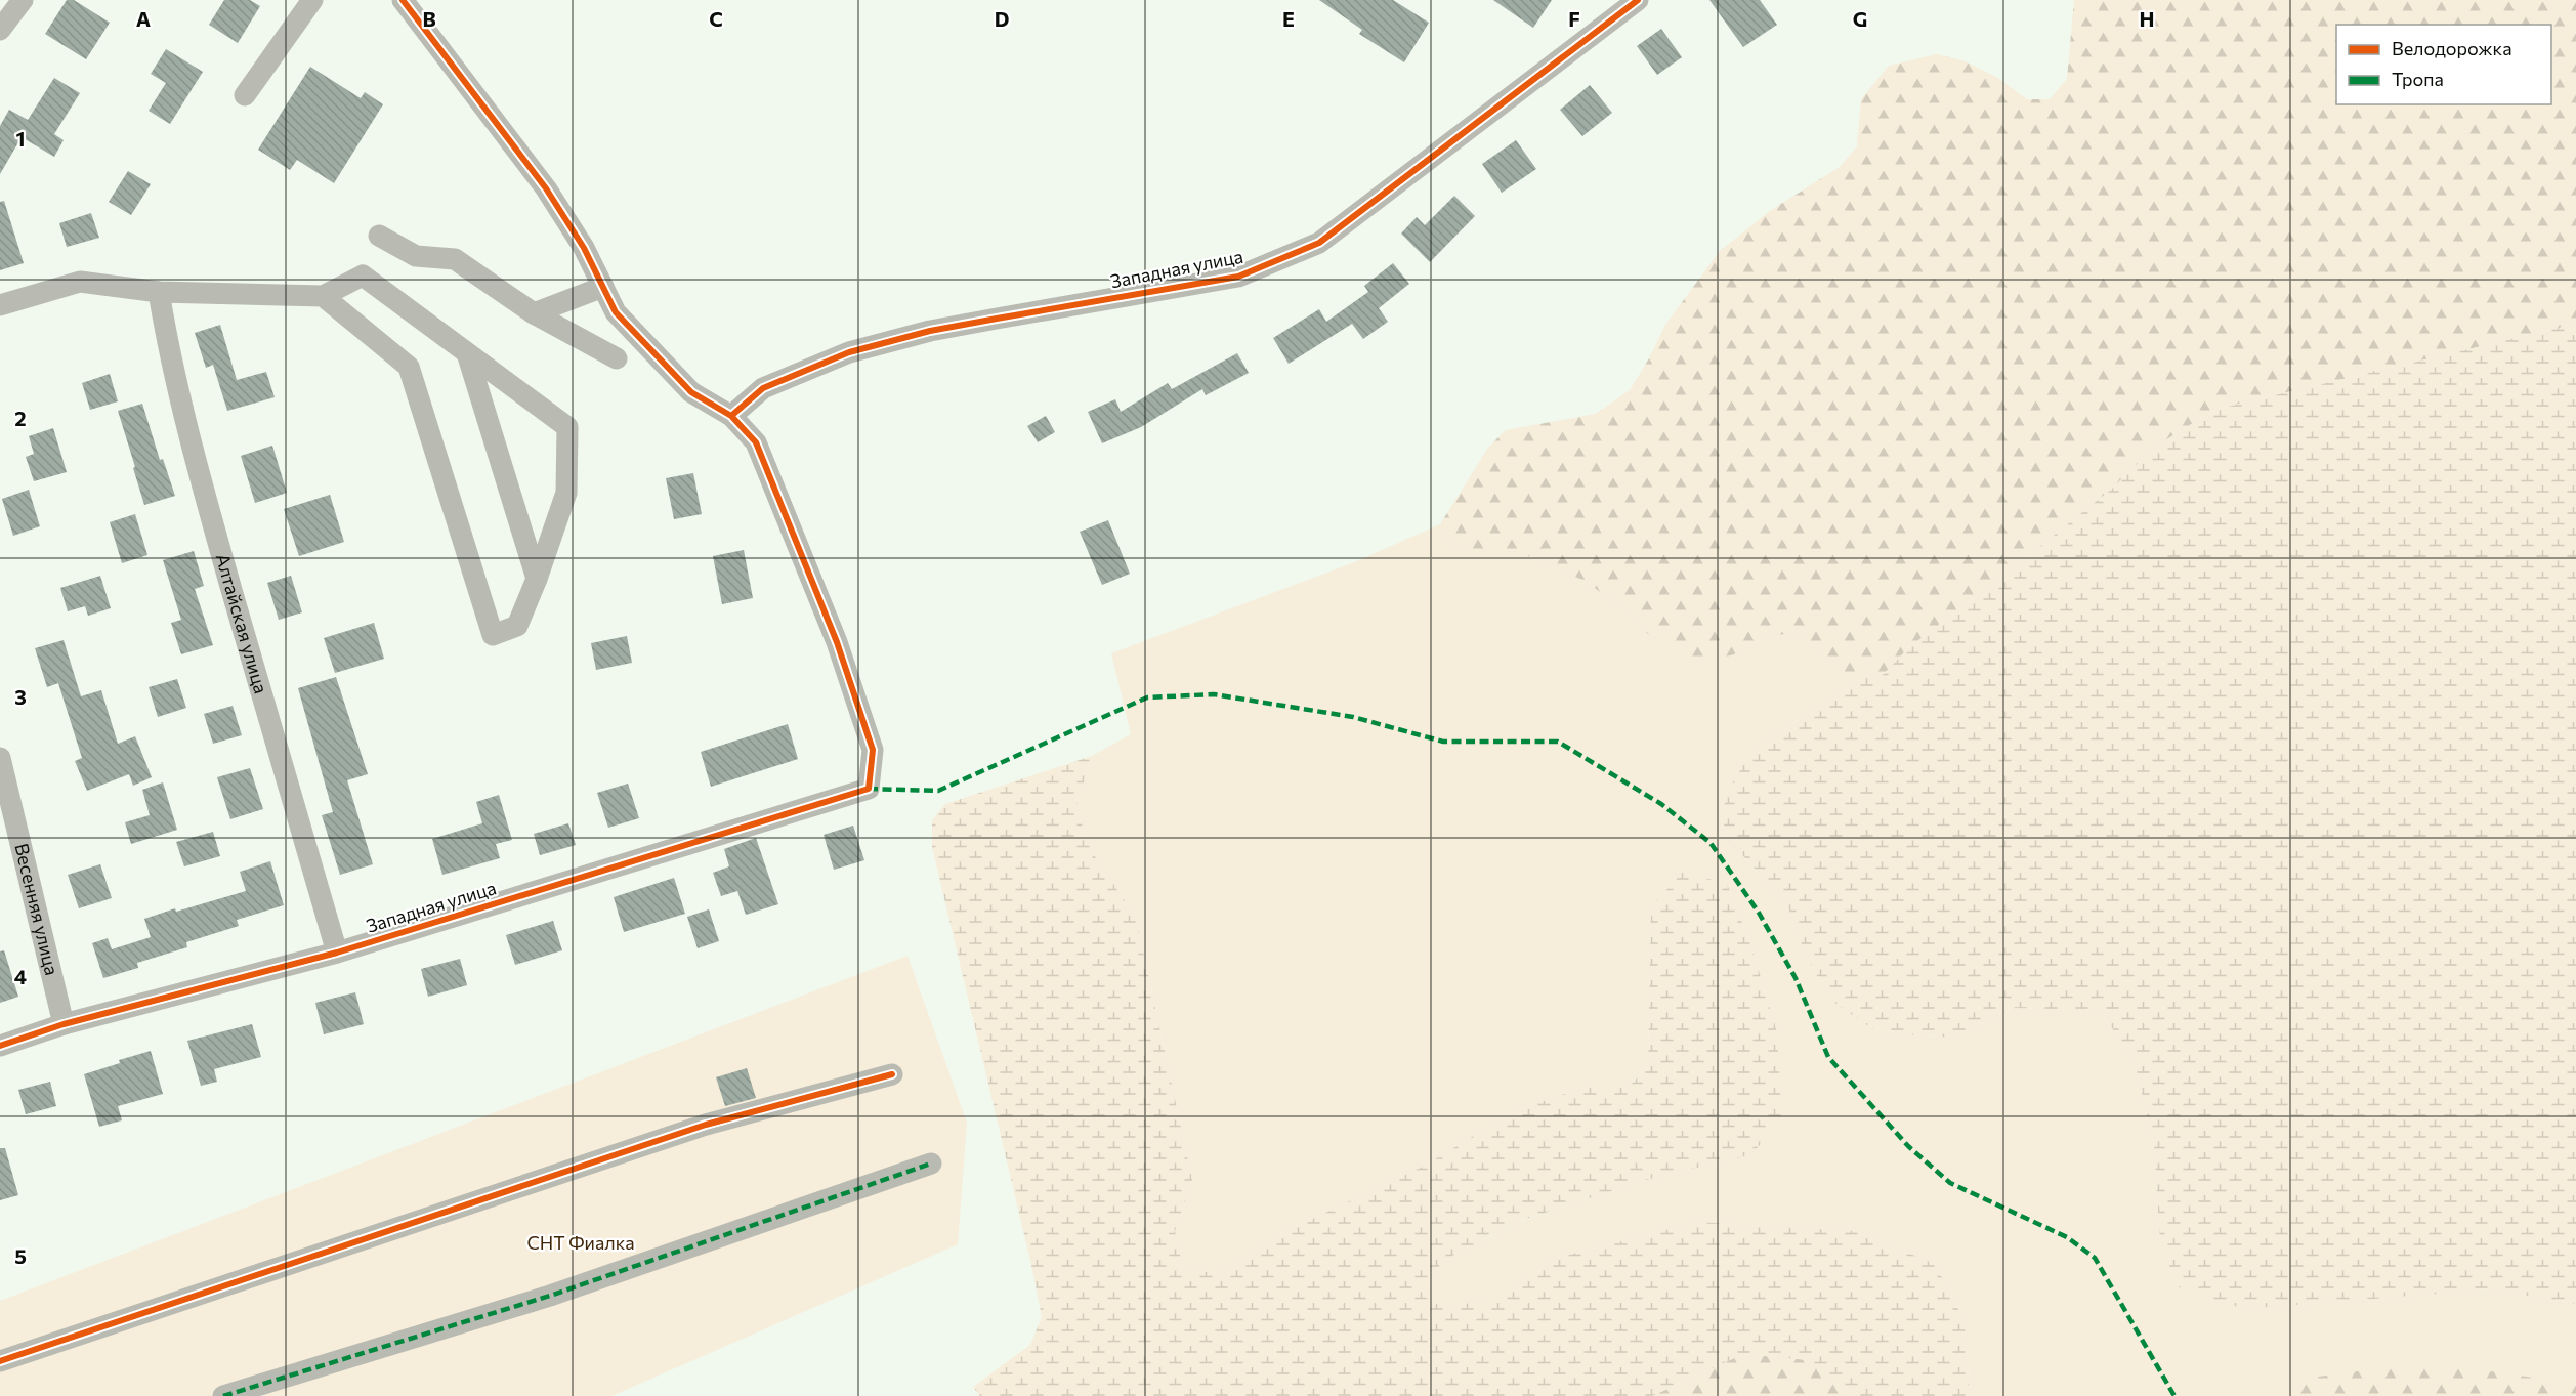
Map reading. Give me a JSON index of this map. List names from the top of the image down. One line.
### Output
{"streets":{"street":["Западная улица","Алтайская улица","Весенняя улица"]},"crossings":[["Западная улица","Алтайская улица"],["Западная улица","Весенняя улица"]],"parks":["СНТ Фиалка"],"legend":["Велодорожка","Тропа"],"grid":{"columns":["A","B","C","D","E","F","G","H"],"rows":["1","2","3","4","5"]}}
